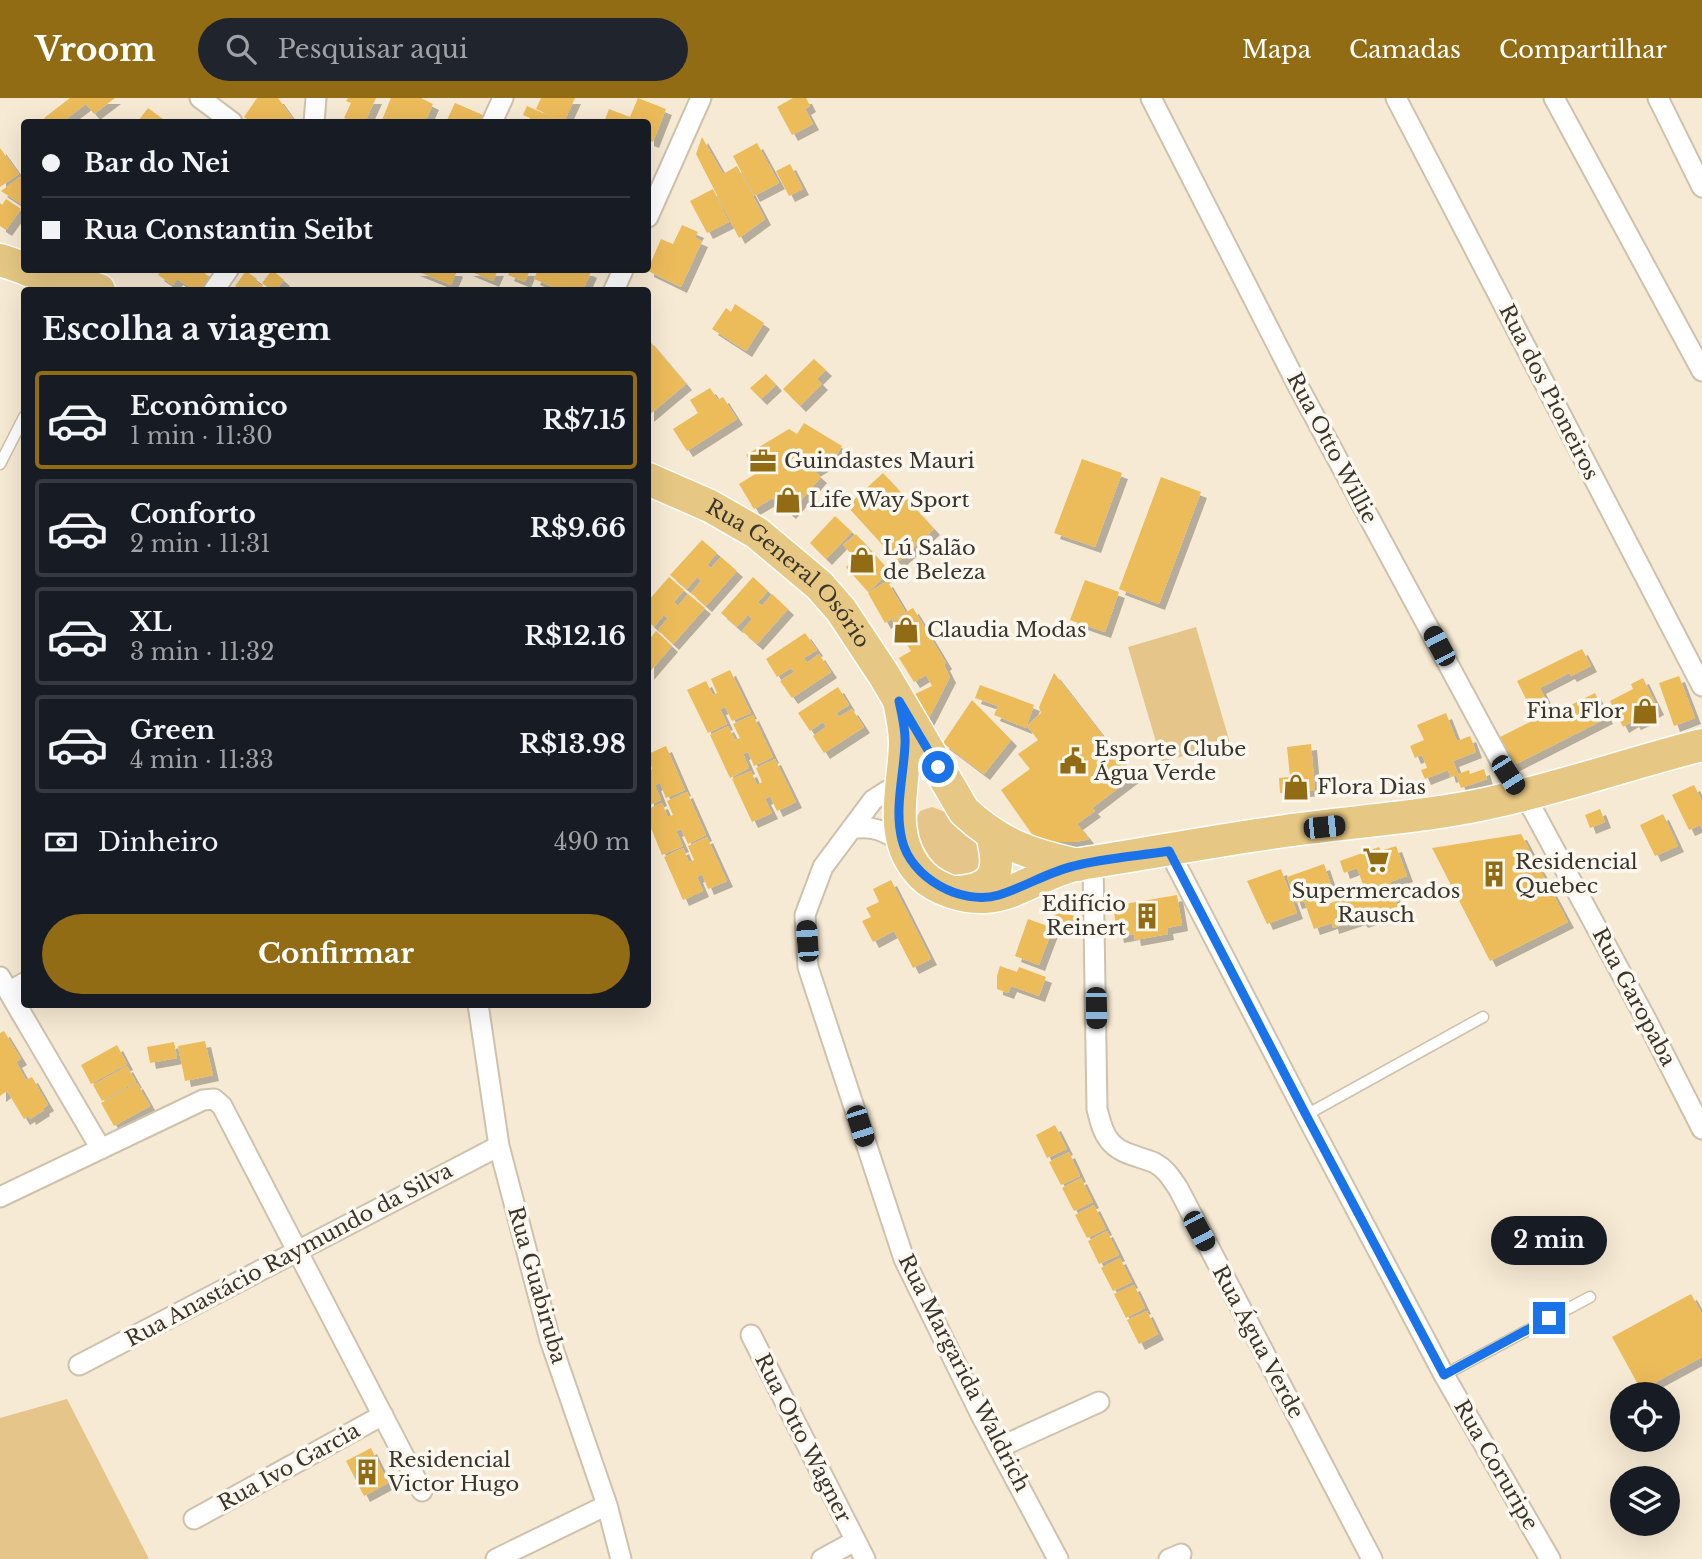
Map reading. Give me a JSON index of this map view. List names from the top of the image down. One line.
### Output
{"streets":{"main road":["Rua General Osório"],"street":["Rua dos Pioneiros","Rua Otto Willie","Rua Garopaba","Rua Anastácio Raymundo da Silva","Rua Guabiruba","Rua Água Verde","Rua Margarida Waldrich","Rua Otto Wagner","Rua Coruripe","Rua Ivo Garcia"]},"crossings":[["Rua Otto Willie","Rua General Osório"],["Rua Otto Willie","Rua Garopaba"],["Rua General Osório","Rua Garopaba"],["Rua General Osório","Rua Água Verde"],["Rua General Osório","Rua Margarida Waldrich"],["Rua General Osório","Rua Coruripe"],["Rua Anastácio Raymundo da Silva","Rua Guabiruba"]],"places":{"office":["Guindastes Mauri"],"shop":["Life Way Sport","Lú Salão de Beleza","Claudia Modas","Fina Flor","Flora Dias"],"public building":["Esporte Clube Água Verde"],"supermarket":["Supermercados Rausch"],"building":["Residencial Quebec","Edifício Reinert","Residencial Victor Hugo"]},"page":{"header":"Vroom","search":"Pesquisar aqui","nav":["Mapa","Camadas","Compartilhar"],"banner":["Bar do Nei","Rua Constantin Seibt"],"heading":"Escolha a viagem","list":[{"name":"Econômico","note":"1 min · 11:30","value":"R$7.15"},{"name":"Conforto","note":"2 min · 11:31","value":"R$9.66"},{"name":"XL","note":"3 min · 11:32","value":"R$12.16"},{"name":"Green","note":"4 min · 11:33","value":"R$13.98"}],"pay":["Dinheiro","490 m"],"buttons":"Confirmar","bubble":"2 min"}}
